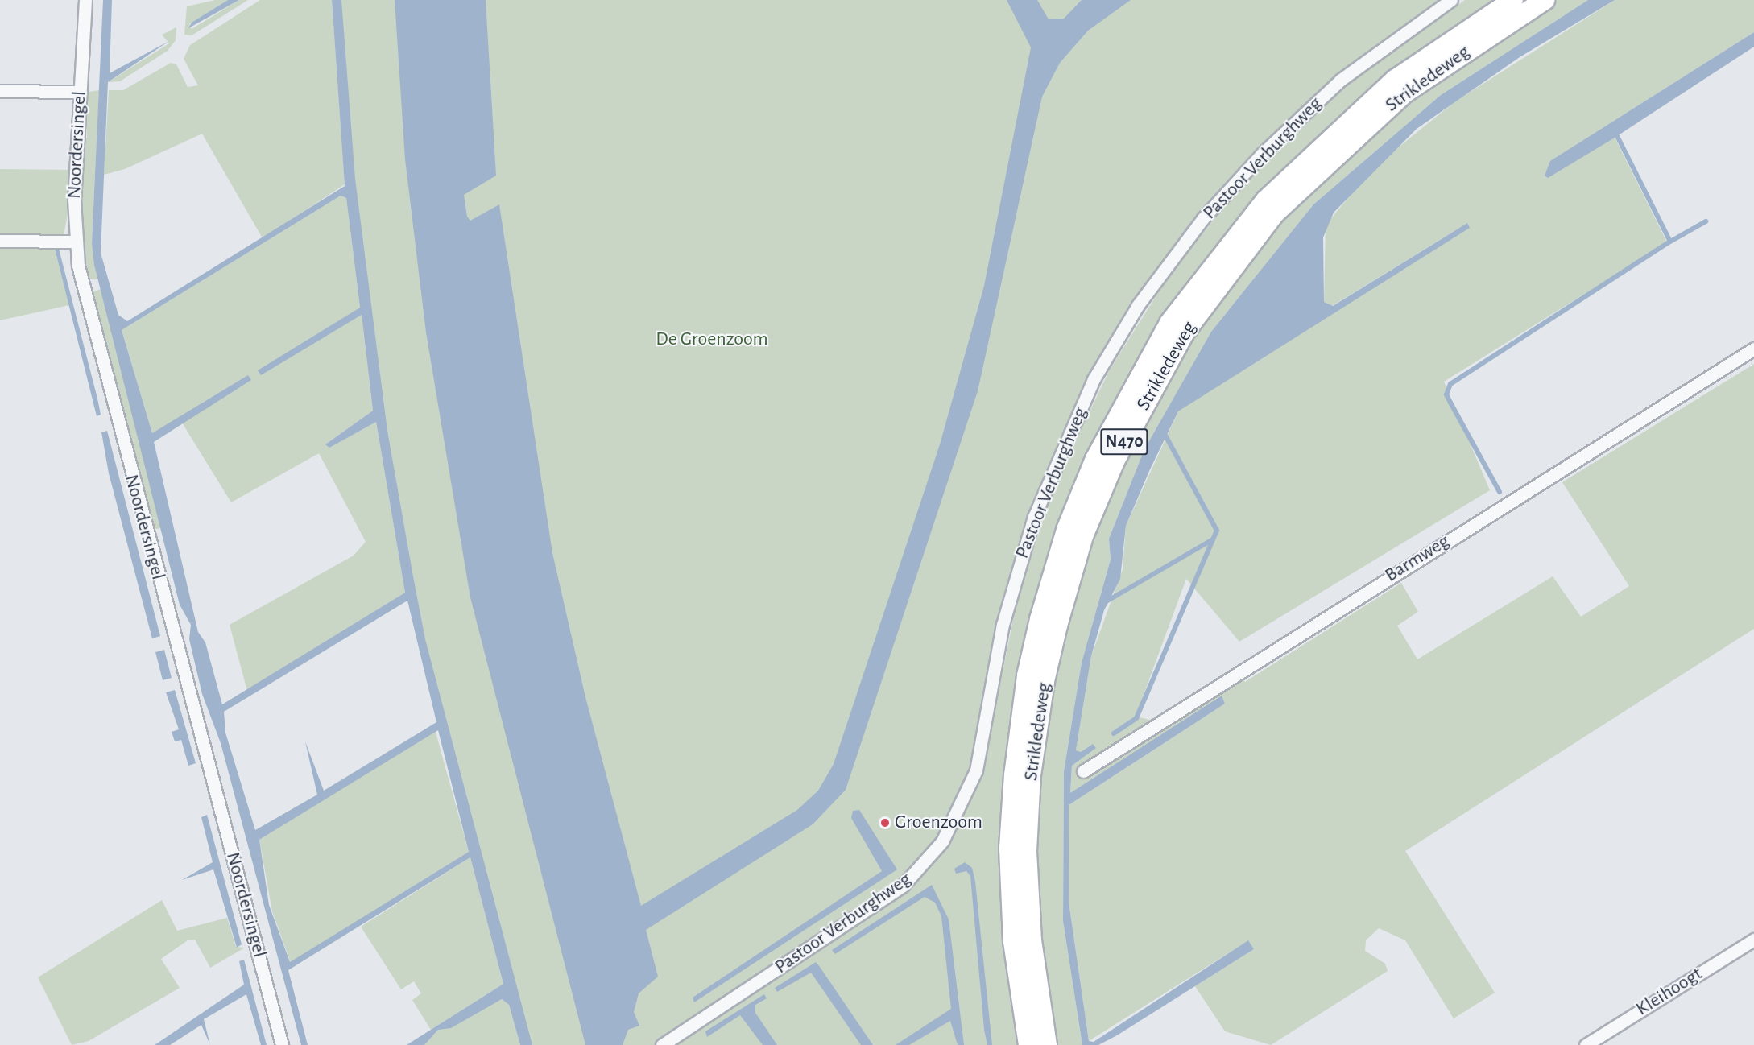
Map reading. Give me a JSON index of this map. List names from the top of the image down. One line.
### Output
{"streets":{"main road":["Strikledeweg","N470"],"street":["Noordersingel","Pastoor Verburghweg","Barmweg","Kleihoogt"]},"parks":["De Groenzoom"],"places":["Groenzoom"]}
